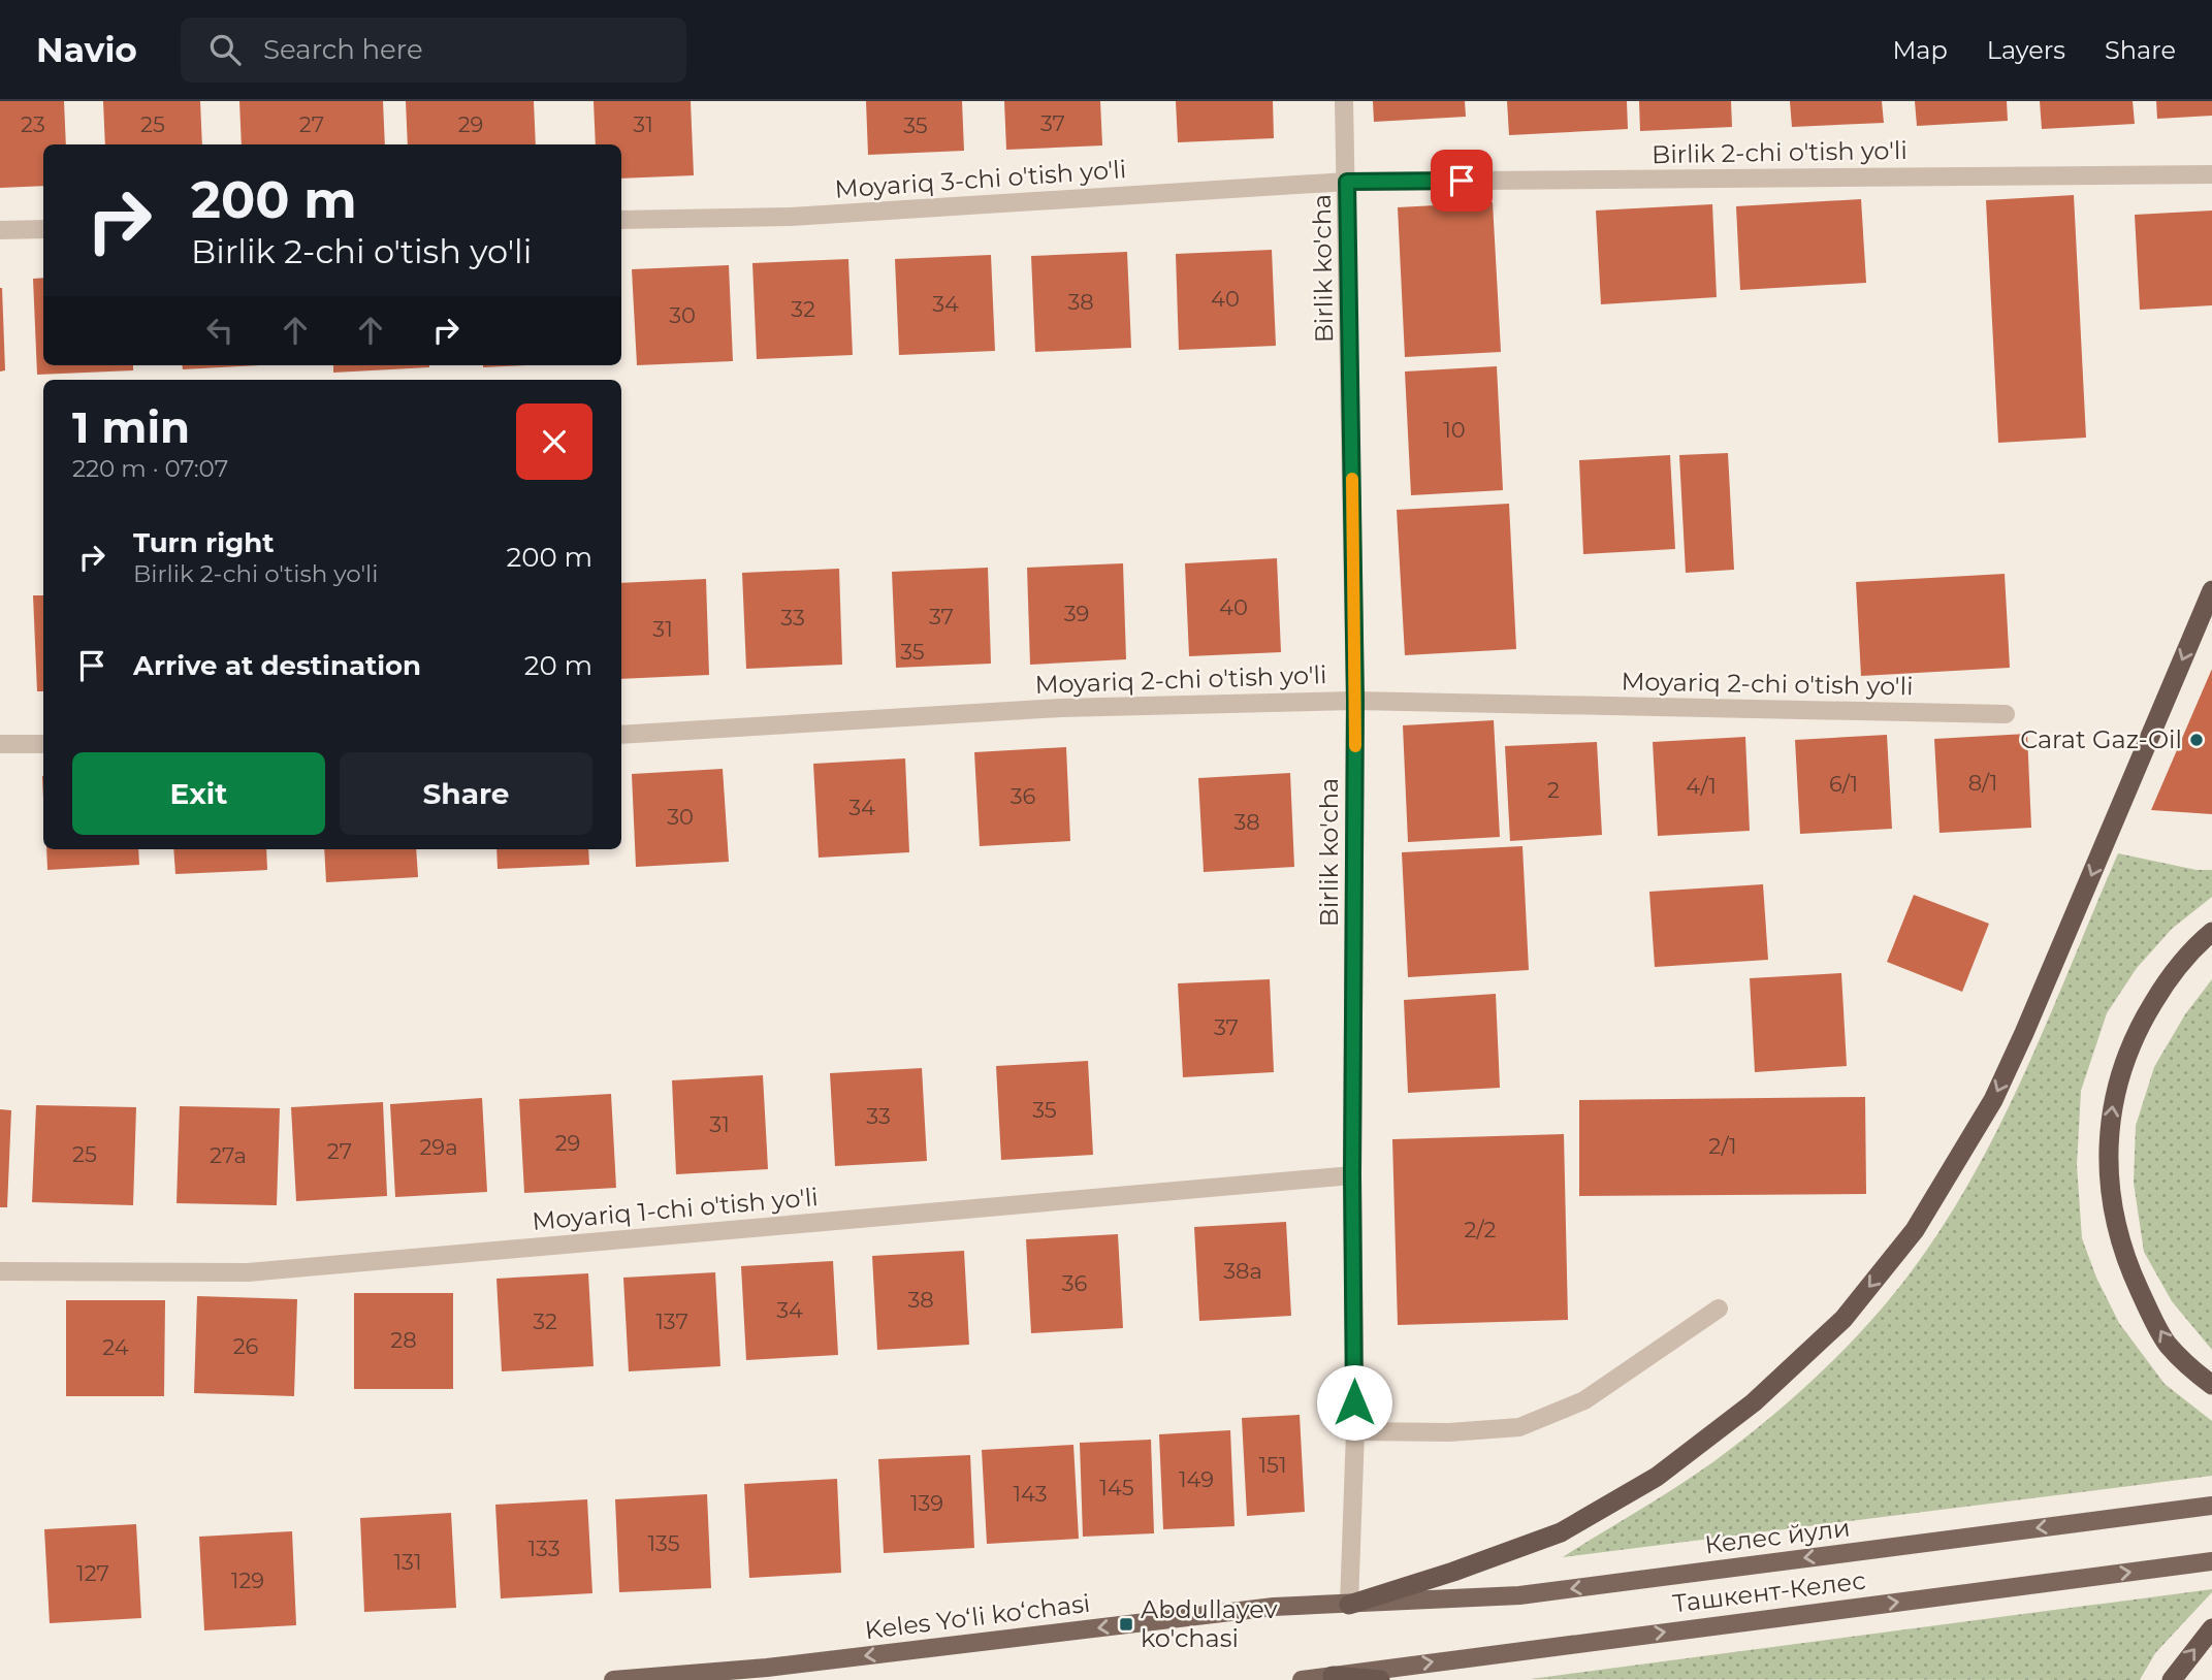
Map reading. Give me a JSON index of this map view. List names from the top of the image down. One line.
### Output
{"streets":{"main road":["Келес йули","Ташкент-Келес","Keles Yoʻli koʻchasi"],"street":["Birlik 2-chi o'tish yo'li","Moyariq 3-chi o'tish yo'li","Birlik ko'cha","Moyariq 2-chi o'tish yo'li","Moyariq 1-chi o'tish yo'li"]},"crossings":[["Birlik 2-chi o'tish yo'li","Moyariq 3-chi o'tish yo'li"],["Birlik 2-chi o'tish yo'li","Birlik ko'cha"],["Moyariq 3-chi o'tish yo'li","Birlik ko'cha"],["Birlik ko'cha","Moyariq 2-chi o'tish yo'li"],["Birlik ko'cha","Moyariq 1-chi o'tish yo'li"],["Birlik ko'cha","Келес йули"],["Birlik ko'cha","Keles Yoʻli koʻchasi"],["Келес йули","Keles Yoʻli koʻchasi"]],"one_way":["Келес йули","Ташкент-Келес","Keles Yoʻli koʻchasi"],"places":{"other":["Carat Gaz-Oil"],"transit":["Abdullayev ko'chasi"]},"house_numbers":["37","23","25","27","29","31","35","40","38","34","32","30","10","40","39","37","33","31","35","8/1","6/1","4/1","2","36","34","30","38","37","35","33","31","29","2/1","29a","27","25","27a","2/2","38a","36","38","34","32","137","28","26","24","151","149","145","143","139","135","133","131","127","129"],"page":{"header":"Navio","search":"Search here","nav":["Map","Layers","Share"],"turn":["200 m","Birlik 2-chi o'tish yo'li"],"heading":["1 min","220 m · 07:07"],"list":[{"name":"Turn right","note":"Birlik 2-chi o'tish yo'li","value":"200 m"},{"name":"Arrive at destination","value":"20 m"}],"buttons":["Exit","Share"]}}
